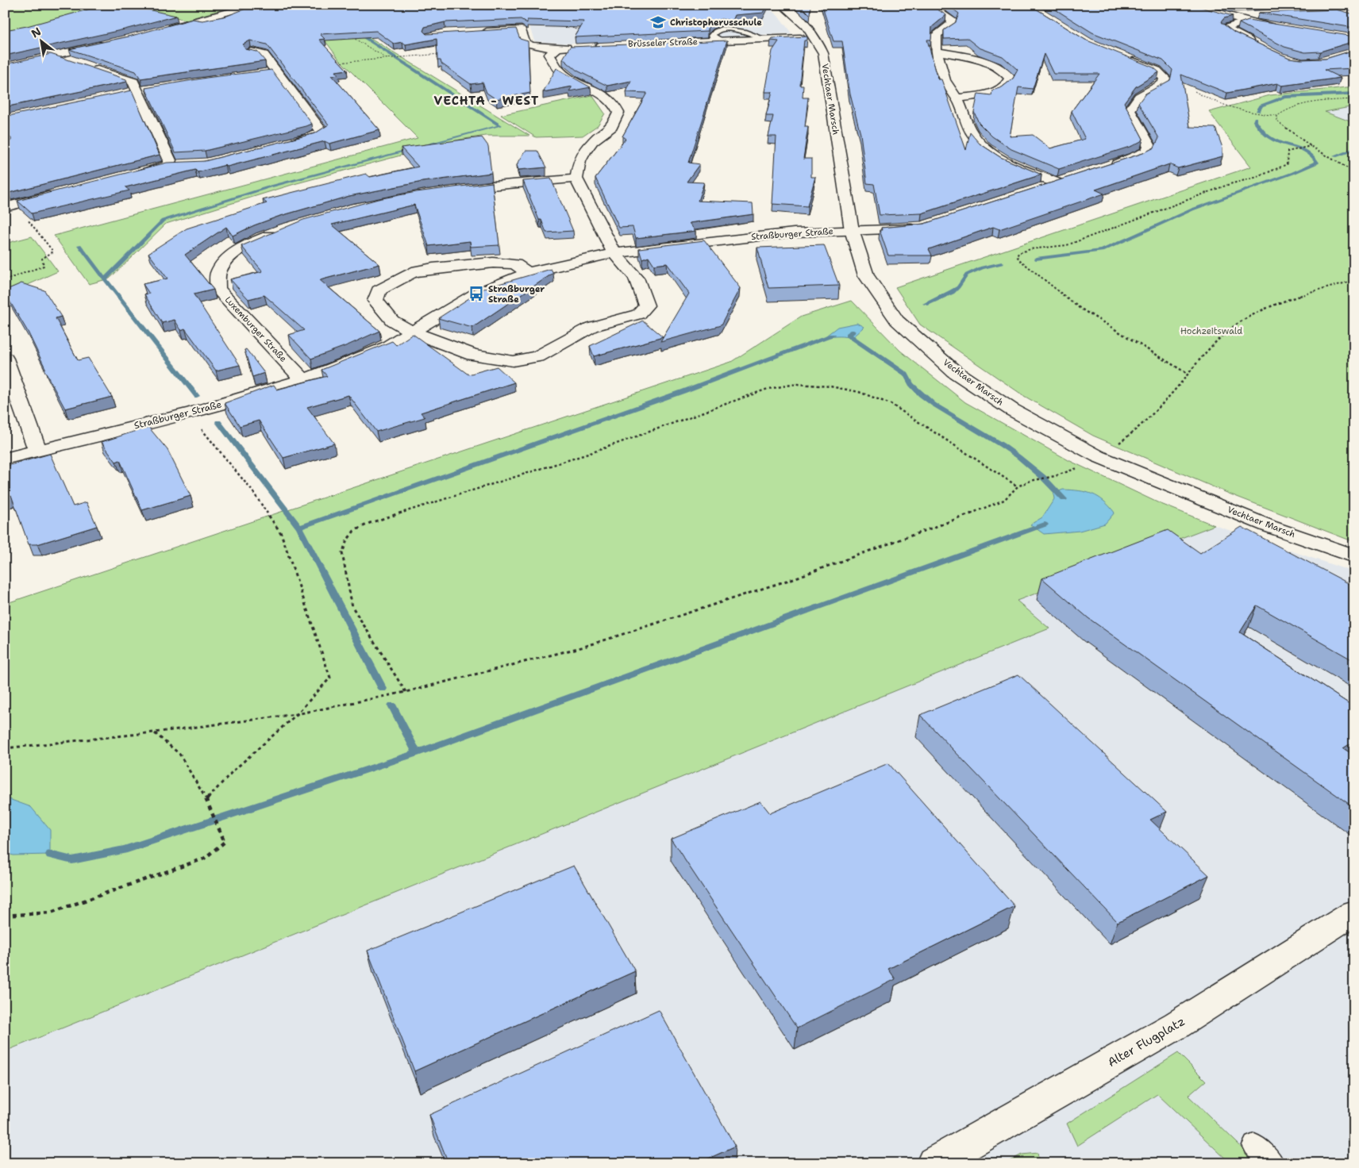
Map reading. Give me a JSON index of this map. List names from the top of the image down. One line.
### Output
{"streets":{"street":["Brüsseler Straße","Vechtaer Marsch","Straßburger Straße","Luxemburger Straße","Alter Flugplatz"]},"crossings":[["Brüsseler Straße","Vechtaer Marsch"],["Vechtaer Marsch","Straßburger Straße"],["Straßburger Straße","Luxemburger Straße"]],"districts":["VECHTA - WEST"],"parks":["Hochzeitswald"],"places":{"school or university":["Christopherusschule"],"bus stop":["Straßburger Straße"]},"north":"top left"}
